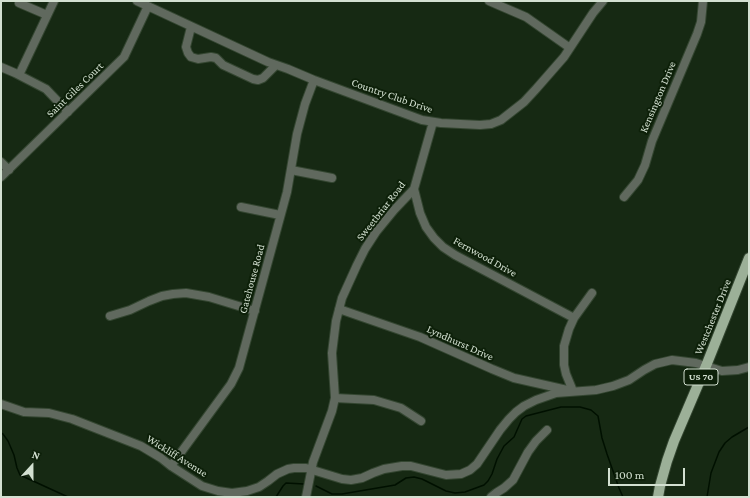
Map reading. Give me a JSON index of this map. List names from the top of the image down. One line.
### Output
{"streets":{"main road":["Westchester Drive","US 70"],"street":["Saint Giles Court","Country Club Drive","Kensington Drive","Sweetbriar Road","Fernwood Drive","Gatehouse Road","Lyndhurst Drive","Wickliff Avenue"]},"crossings":[["Saint Giles Court","Country Club Drive"],["Country Club Drive","Sweetbriar Road"],["Country Club Drive","Gatehouse Road"],["Sweetbriar Road","Fernwood Drive"],["Sweetbriar Road","Lyndhurst Drive"],["Sweetbriar Road","Wickliff Avenue"],["Gatehouse Road","Wickliff Avenue"],["Westchester Drive","Wickliff Avenue"],["Lyndhurst Drive","Wickliff Avenue"]],"scale_bar":"100 m","north":"top"}
